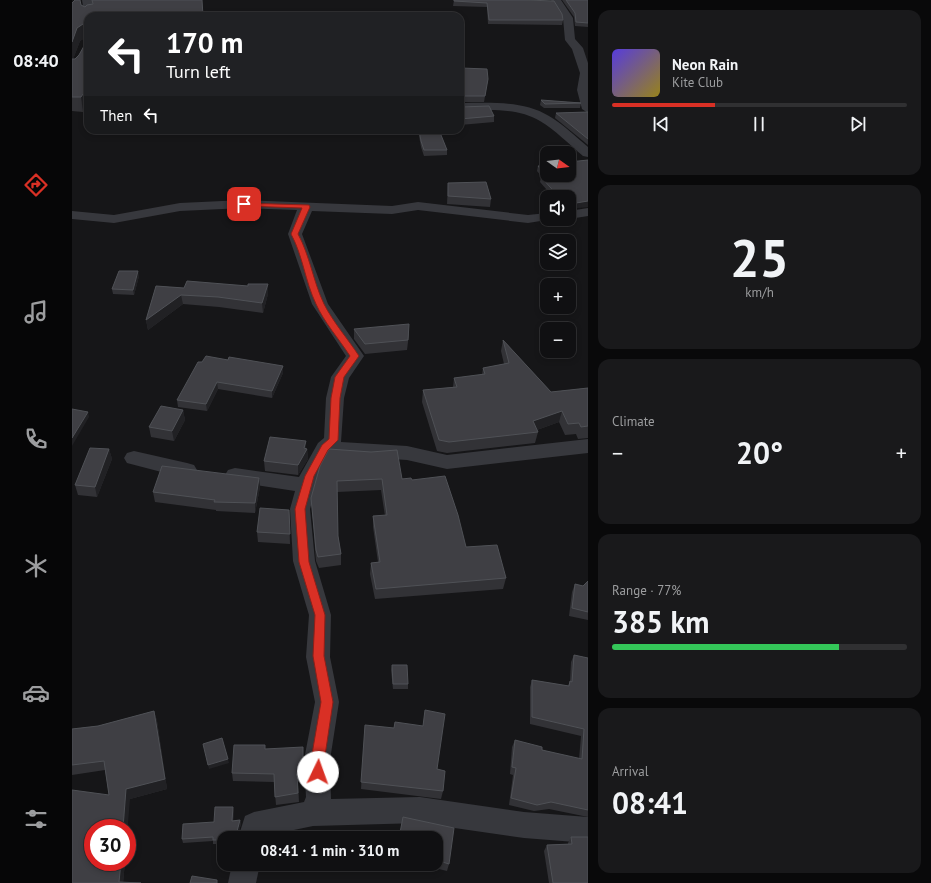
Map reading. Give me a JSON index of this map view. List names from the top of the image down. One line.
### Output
{"north":"right","page":{"tabs":"08:40","turn":["170 m","Turn left"],"song":["Neon Rain","Kite Club"],"then":"Then","map_buttons":["+","−"],"tile":[["25","km/h"],"Climate",["Range · 77%","385 km"],["Arrival","08:41"]],"heat":["−","20°","+"],"limit":"30","trip":"08:41 · 1 min · 310 m"}}
